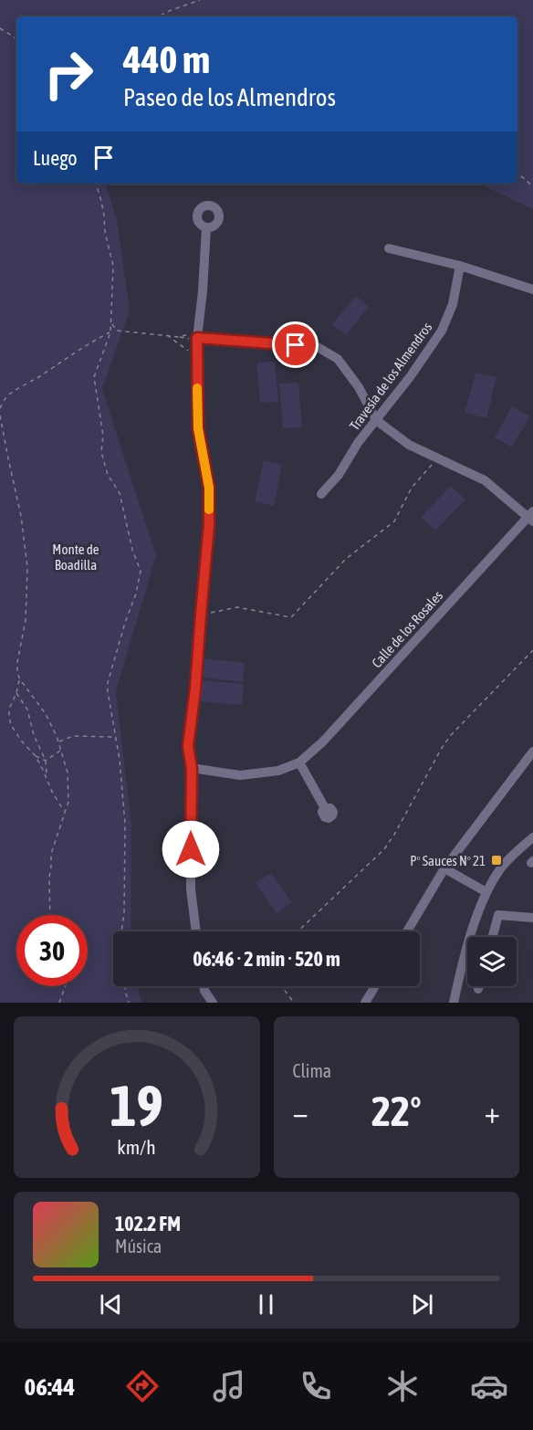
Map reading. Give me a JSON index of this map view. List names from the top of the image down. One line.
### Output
{"streets":{"street":["Travesía de los Almendros","Calle de los Rosales"]},"parks":["Monte de Boadilla"],"places":{"transit":["Pº Sauces Nº 21"]},"page":{"turn":["440 m","Paseo de los Almendros"],"then":"Luego","limit":"30","trip":"06:46 · 2 min · 520 m","tile":"Clima","heat":["−","22°","+"],"song":["102.2 FM","Música"],"tabs":"06:44","gauge":["19","km/h"]}}
